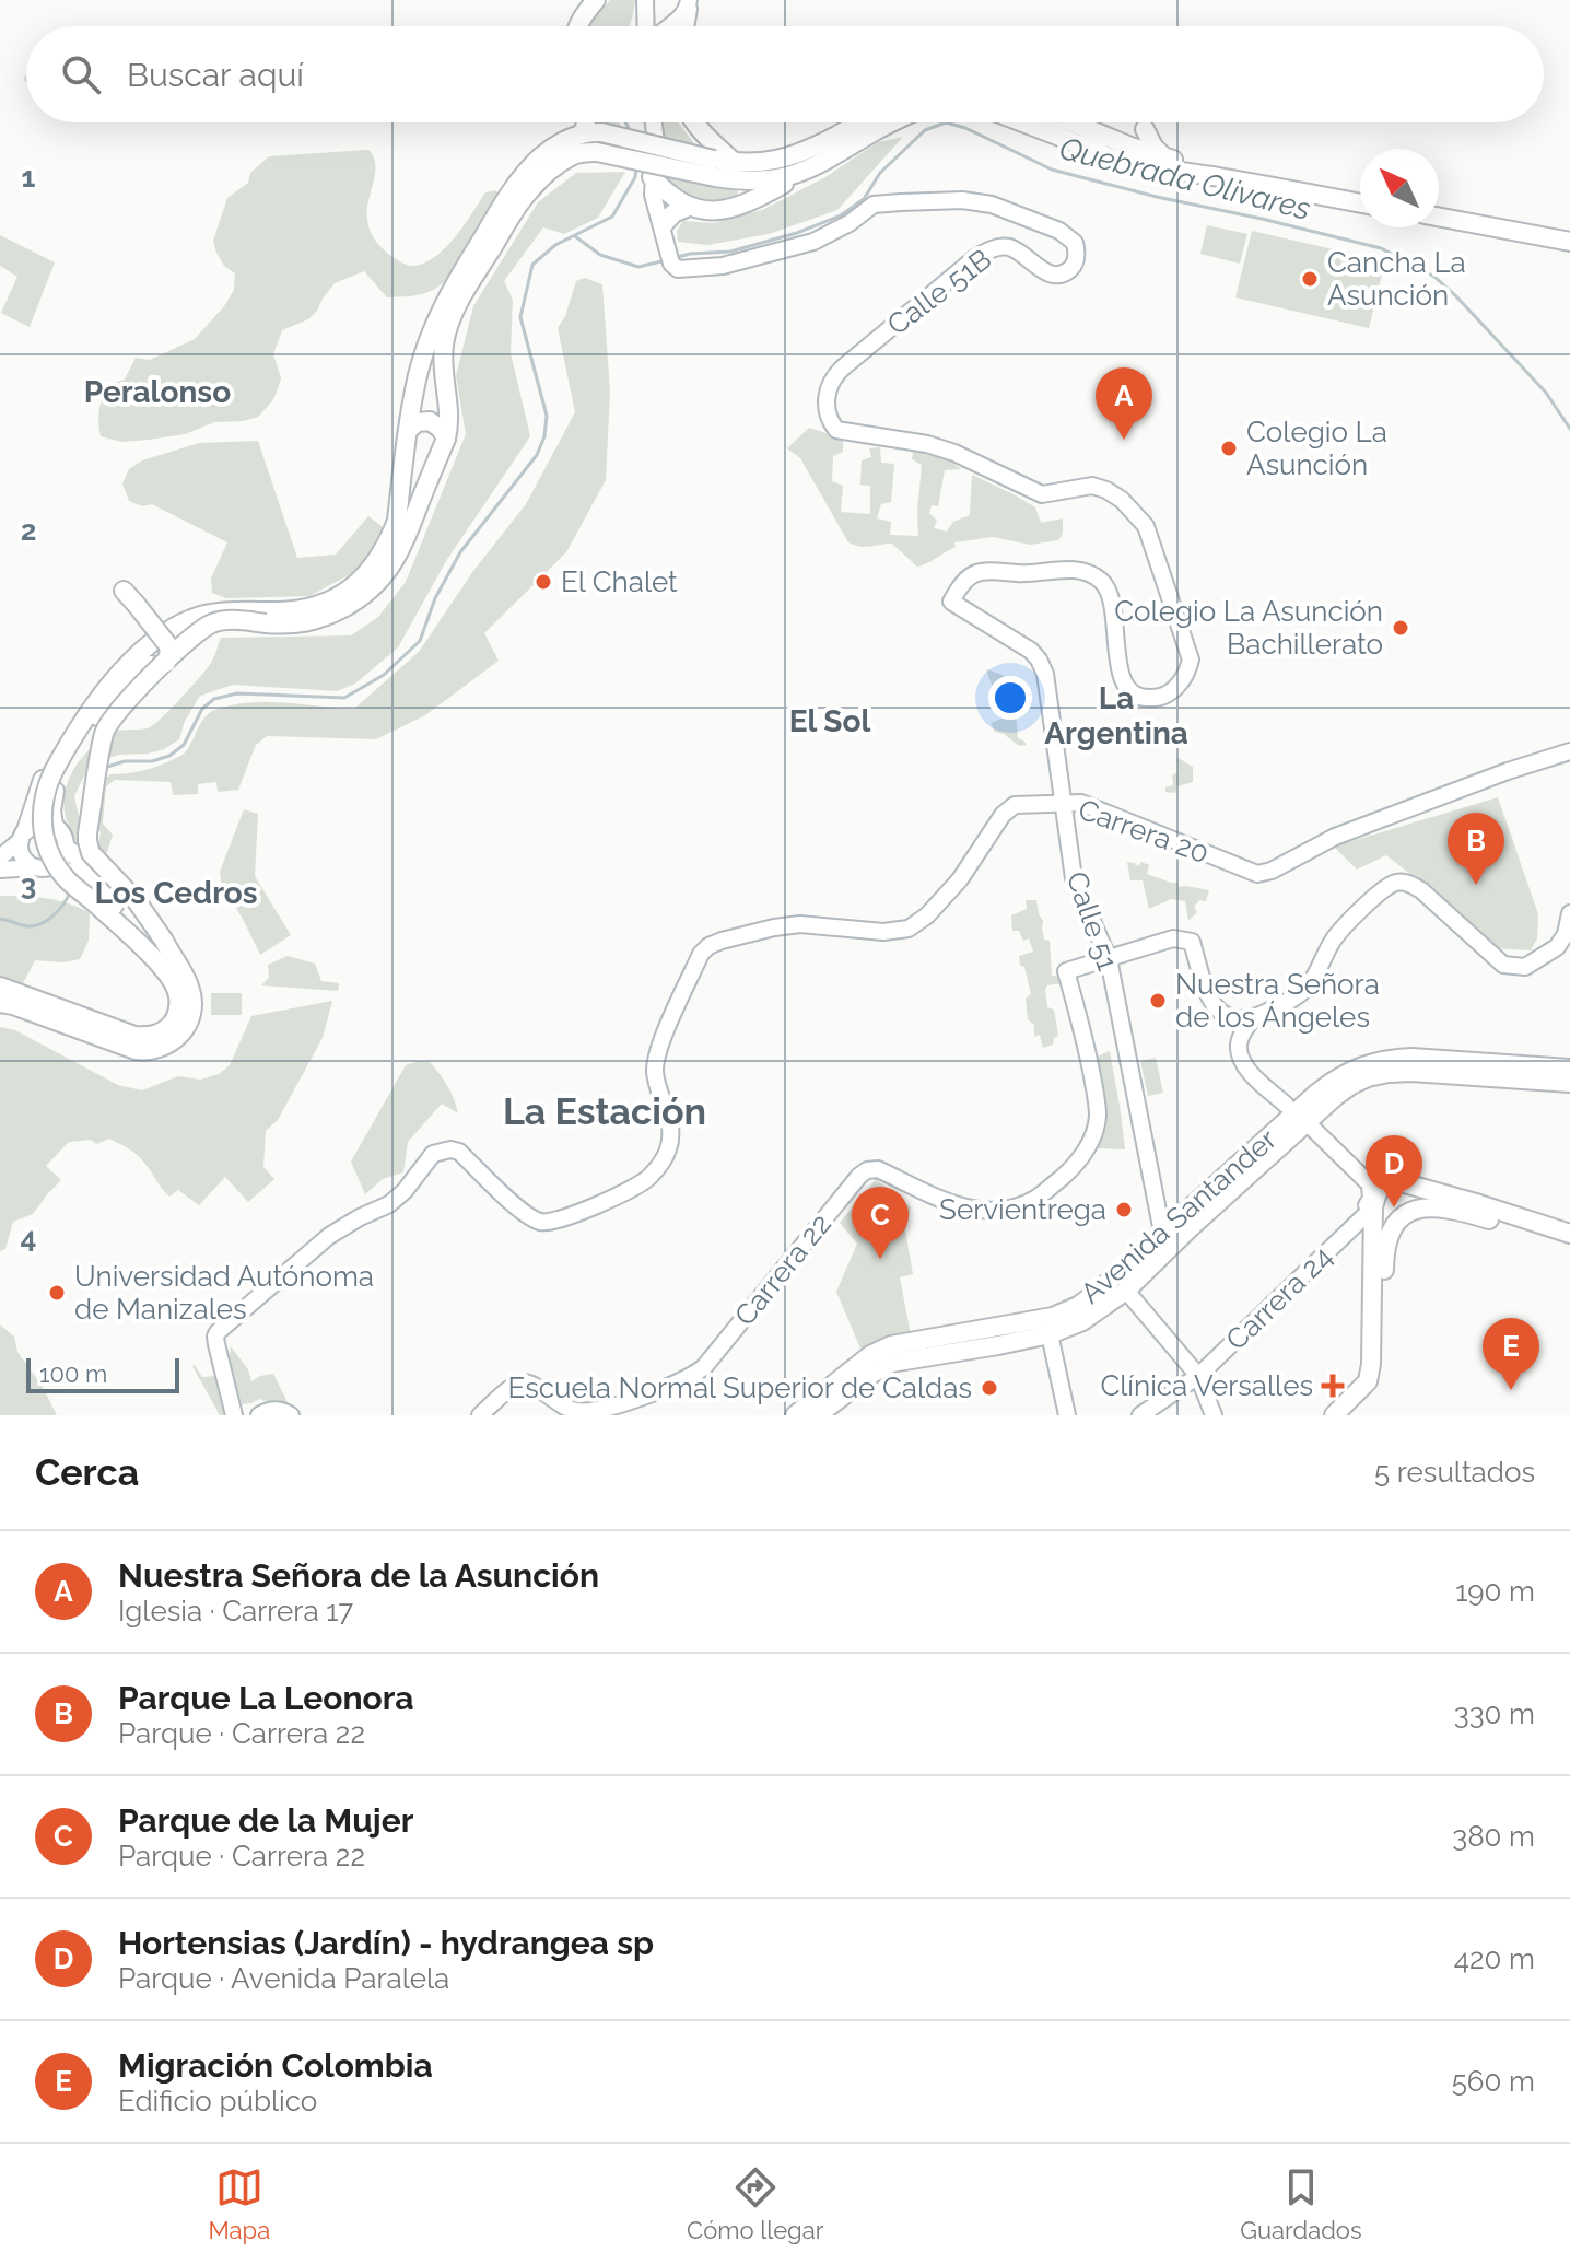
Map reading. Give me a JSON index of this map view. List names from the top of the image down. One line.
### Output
{"streets":{"main road":["Calle 51B","Carrera 20","Calle 51","Avenida Santander","Carrera 22","Carrera 24"]},"crossings":[["Calle 51B","Calle 51"],["Carrera 20","Calle 51"],["Calle 51","Avenida Santander"],["Calle 51","Carrera 22"]],"districts":["Peralonso","La Argentina","El Sol","Los Cedros","La Estación"],"water":["Quebrada Olivares"],"places":{"other":["Cancha La Asunción","Colegio La Asunción","El Chalet","Colegio La Asunción Bachillerato","Nuestra Señora de los Ángeles","Servientrega","Universidad Autónoma de Manizales","Escuela Normal Superior de Caldas"],"health":["Clínica Versalles"]},"scale_bar":"100 m","north":"top left","page":{"search":"Buscar aquí","pins":["A","B","D","C","E"],"scale":"100 m","heading":["Cerca","5 resultados"],"list":[{"mark":"A","name":"Nuestra Señora de la Asunción","note":"Iglesia · Carrera 17","value":"190 m"},{"mark":"B","name":"Parque La Leonora","note":"Parque · Carrera 22","value":"330 m"},{"mark":"C","name":"Parque de la Mujer","note":"Parque · Carrera 22","value":"380 m"},{"mark":"D","name":"Hortensias (Jardín) - hydrangea sp","note":"Parque · Avenida Paralela","value":"420 m"},{"mark":"E","name":"Migración Colombia","note":"Edificio público","value":"560 m"}],"nav":["Mapa","Cómo llegar","Guardados"]},"grid":{"rows":["1","2","3","4"]}}
